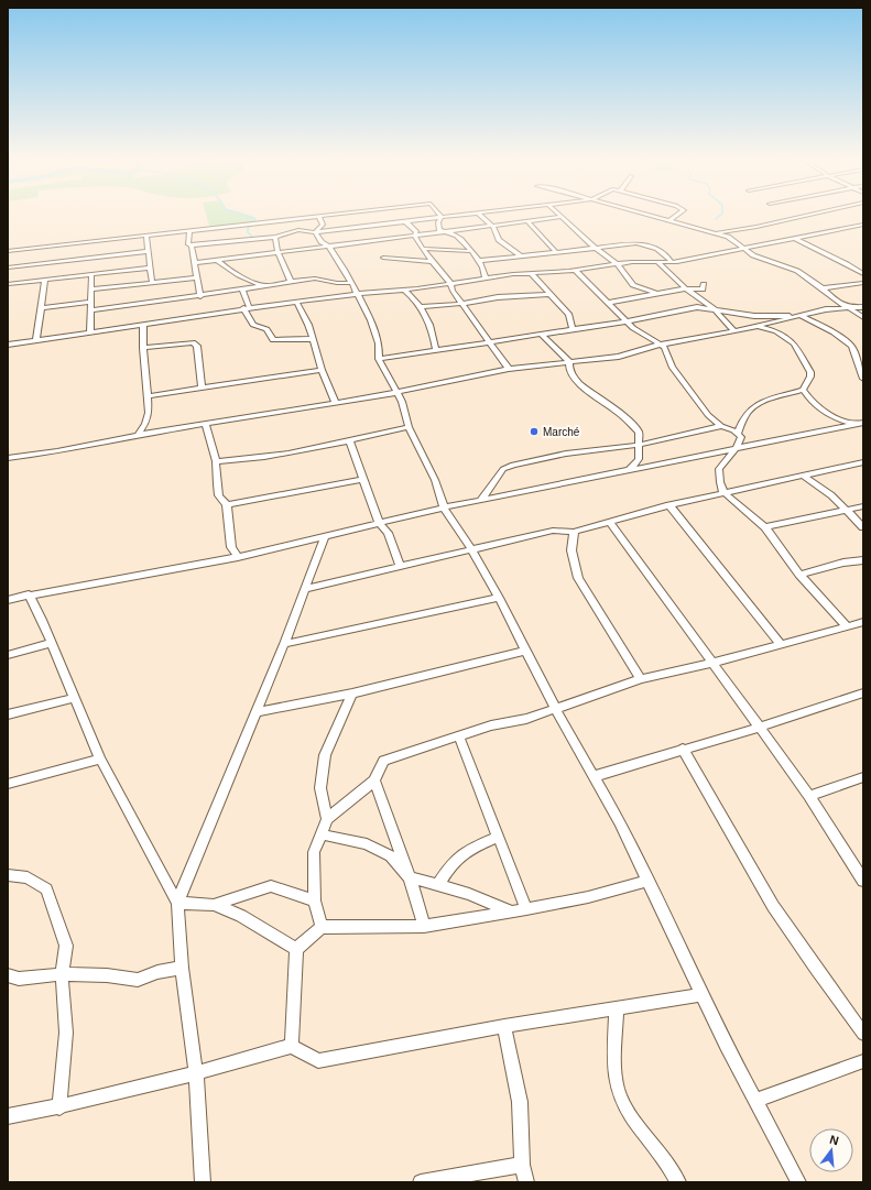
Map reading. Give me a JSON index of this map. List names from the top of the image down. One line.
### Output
{"places":["Marché"],"north":"top"}
